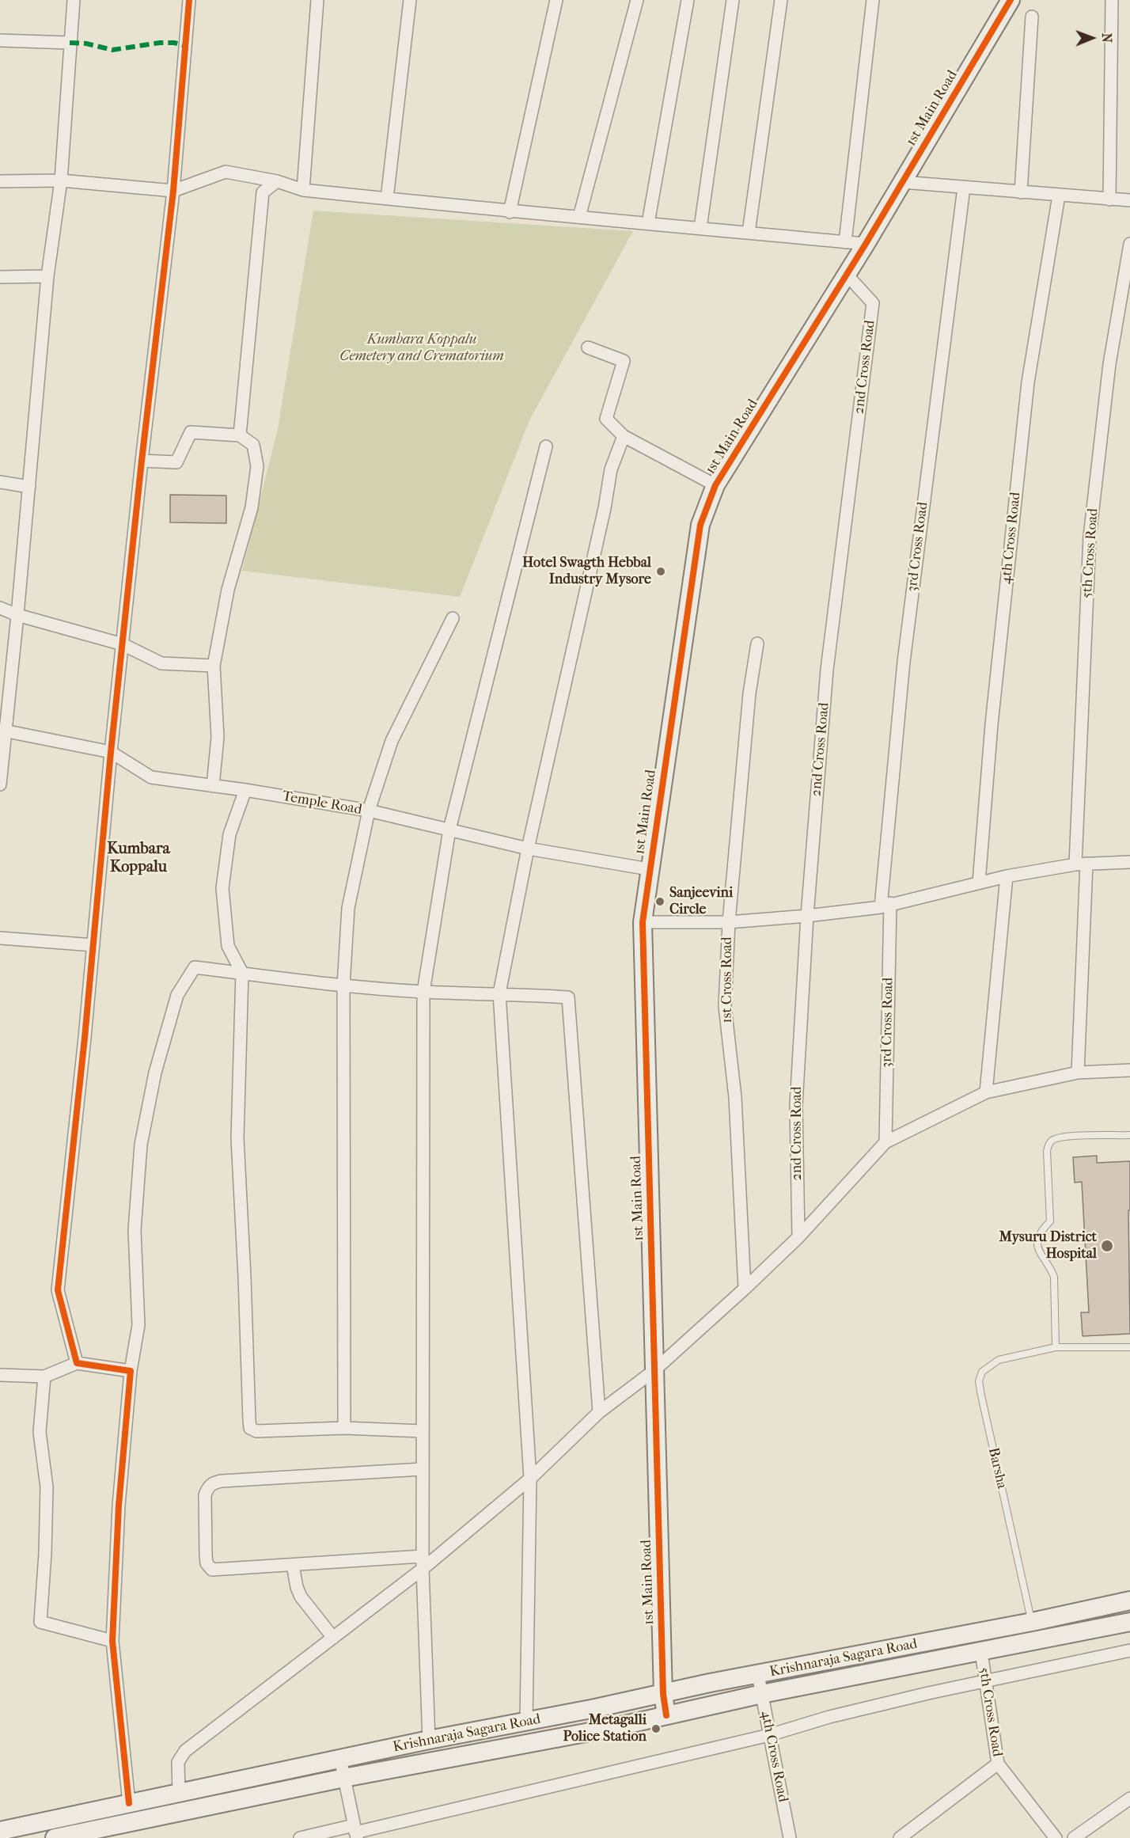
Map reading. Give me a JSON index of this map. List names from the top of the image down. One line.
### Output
{"streets":{"main road":["1st Main Road","Krishnaraja Sagara Road"],"street":["2nd Cross Road","4th Cross Road","3rd Cross Road","5th Cross Road","Temple Road","1st Cross Road"],"lane":["Barsha"]},"crossings":[["1st Main Road","2nd Cross Road"],["1st Main Road","Temple Road"],["1st Main Road","Krishnaraja Sagara Road"],["4th Cross Road","Krishnaraja Sagara Road"],["5th Cross Road","Krishnaraja Sagara Road"],["Barsha","Krishnaraja Sagara Road"]],"districts":["Kumbara Koppalu"],"parks":["Kumbara Koppalu Cemetery and Crematorium"],"places":["Hotel Swagth Hebbal Industry Mysore","Sanjeevini Circle","Mysuru District Hospital","Metagalli Police Station"],"north":"right"}
